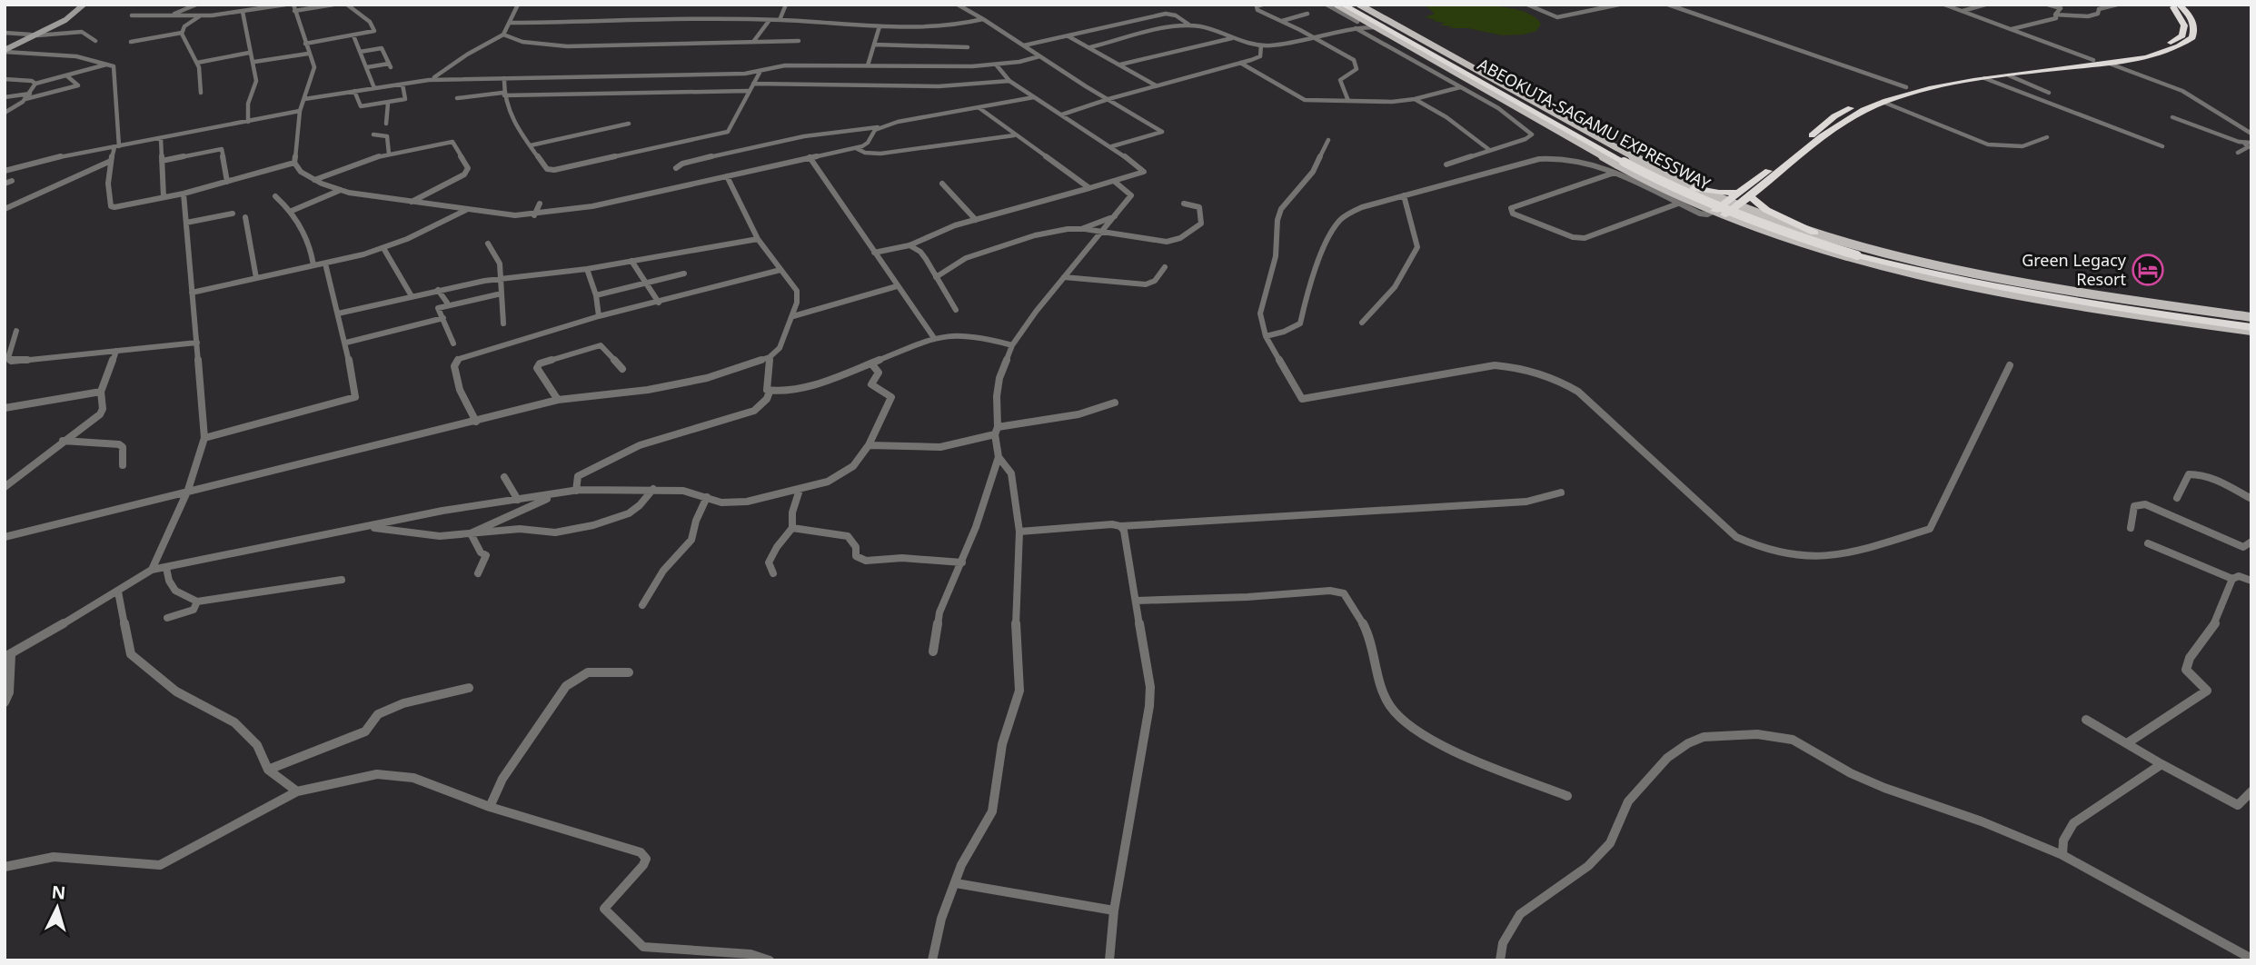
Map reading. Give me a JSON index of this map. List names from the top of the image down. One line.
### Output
{"streets":{"highway":["ABEOKUTA-SAGAMU EXPRESSWAY"]},"places":{"hotel":["Green Legacy Resort"]},"north":"top"}
